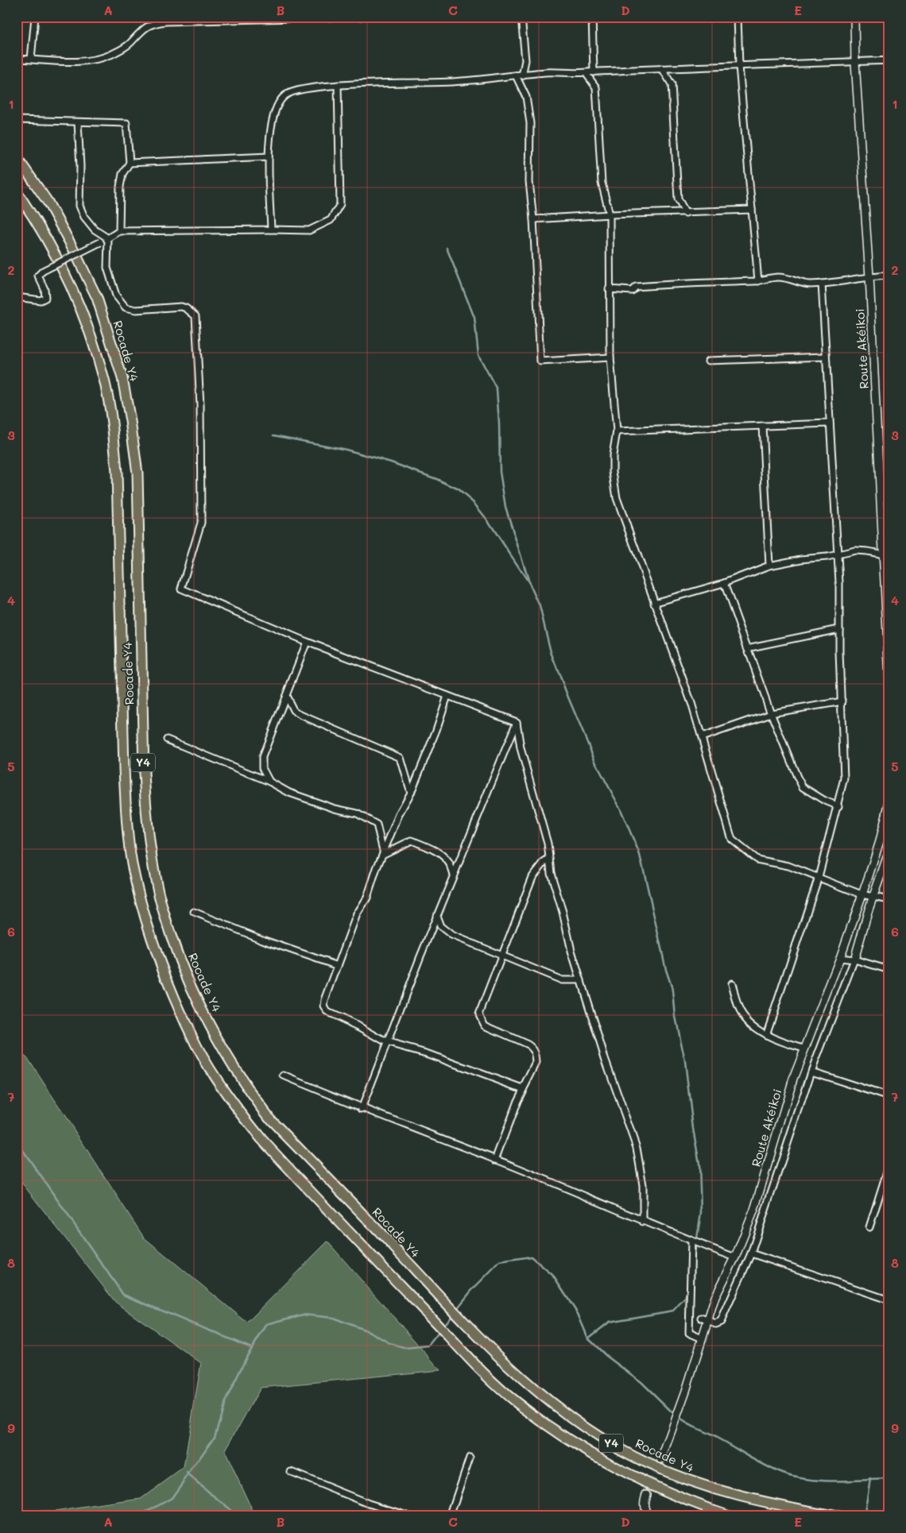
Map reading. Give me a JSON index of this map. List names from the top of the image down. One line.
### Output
{"streets":{"highway":["Rocade Y4","Y4"],"street":["Route Akéikoi"]},"grid":{"columns":["A","B","C","D","E"],"rows":["1","2","3","4","5","6","7","8","9"]}}
